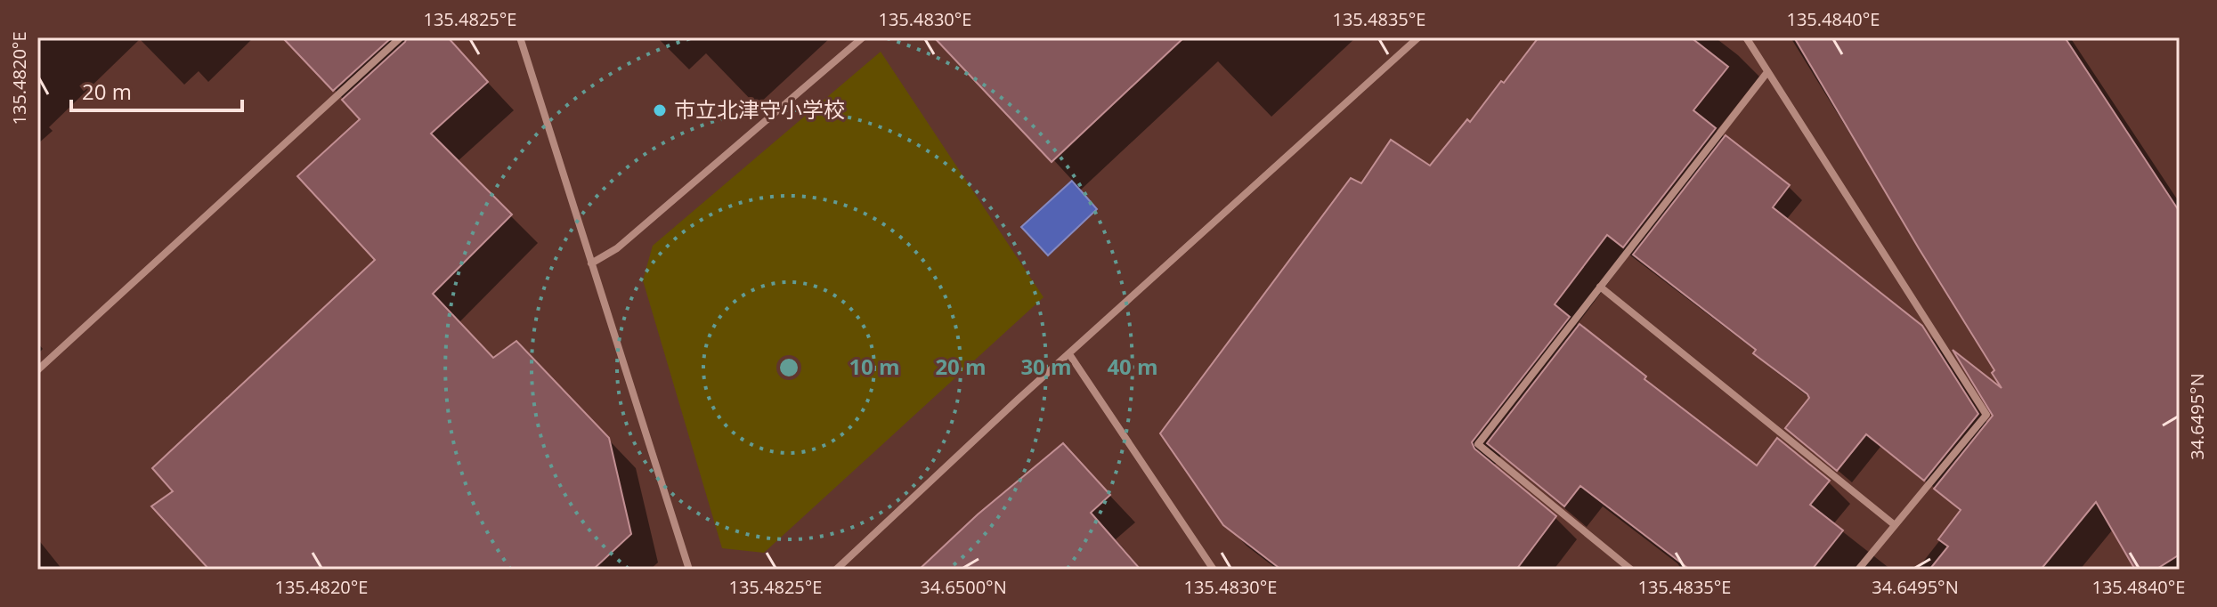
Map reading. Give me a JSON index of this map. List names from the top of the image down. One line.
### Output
{"places":["市立北津守小学校"],"scale_bar":"20 m","coordinates":["135.4825°E","135.4830°E","135.4835°E","135.4840°E","135.4820°E","34.6495°N","34.6500°N"],"rings":["10 m","20 m","30 m","40 m"]}
